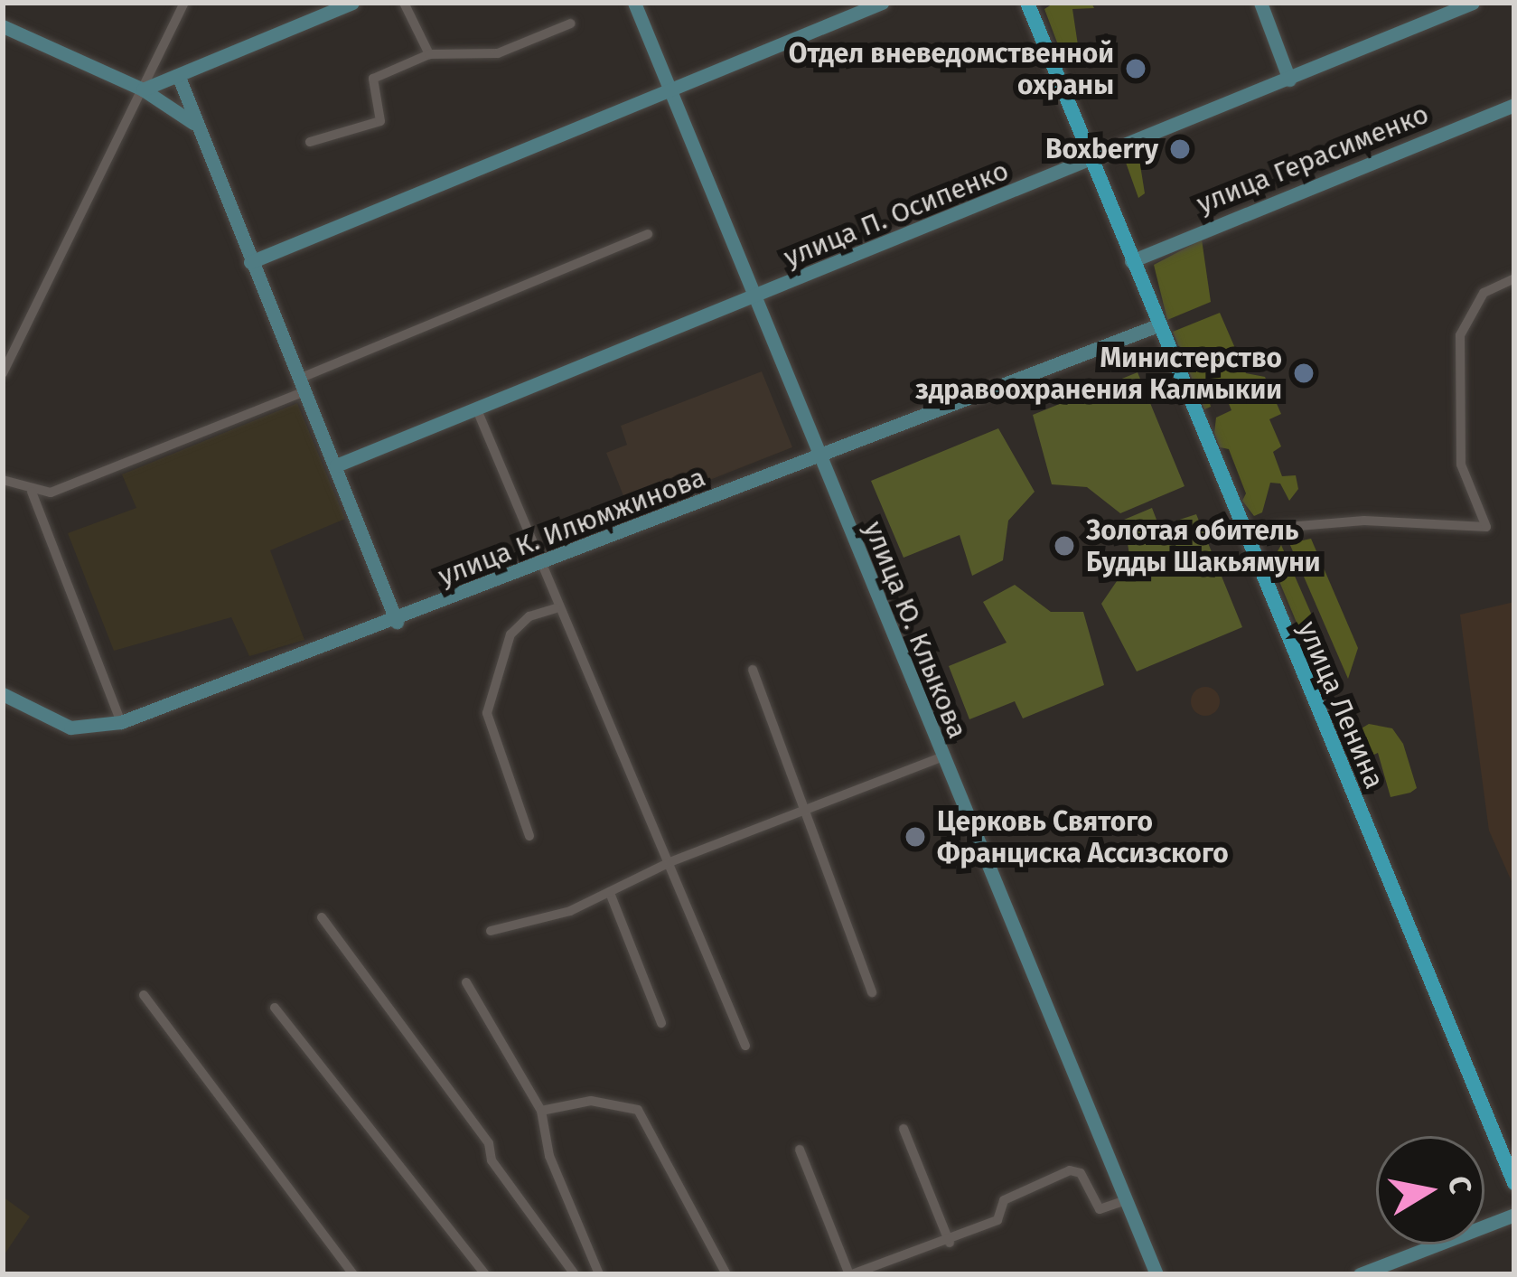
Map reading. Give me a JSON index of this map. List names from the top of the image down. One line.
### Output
{"streets":{"main road":["улица Ленина"],"street":["улица Герасименко","улица П. Осипенко","улица К. Илюмжинова","улица Ю. Клыкова"]},"crossings":[["улица Герасименко","улица Ленина"],["улица П. Осипенко","улица Ю. Клыкова"],["улица П. Осипенко","улица Ленина"],["улица К. Илюмжинова","улица Ю. Клыкова"],["улица К. Илюмжинова","улица Ленина"]],"places":["Отдел вневедомственной охраны","Boxberry","Министерство здравоохранения Калмыкии","Золотая обитель Будды Шакьямуни","Церковь Святого Франциска Ассизского"],"north":"right"}
